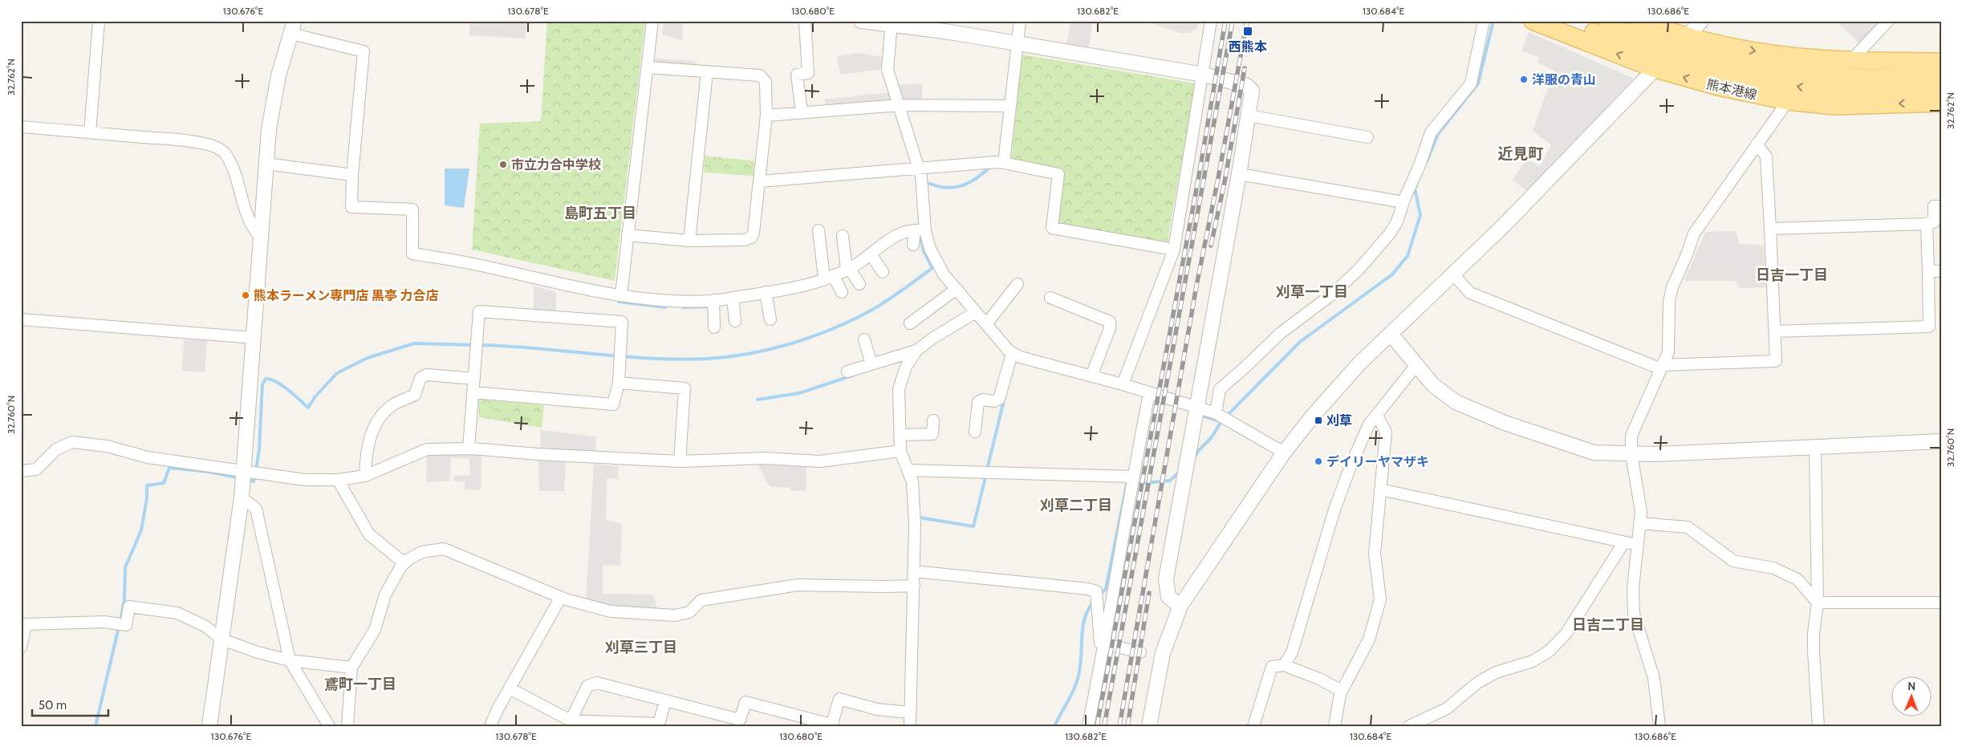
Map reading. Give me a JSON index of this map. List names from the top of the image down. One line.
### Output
{"streets":{"main road":["熊本港線"]},"districts":["近見町","島町五丁目","日吉一丁目","刈草一丁目","刈草二丁目","日吉二丁目","刈草三丁目","鳶町一丁目"],"places":{"transit":["西熊本","刈草"],"other":["洋服の青山","市立力合中学校","熊本ラーメン専門店 黒亭 力合店","デイリーヤマザキ"]},"scale_bar":"50 m","north":"top","coordinates":["130.676°E","130.678°E","130.680°E","130.682°E","130.684°E","130.686°E","32.762°N","32.760°N"]}
